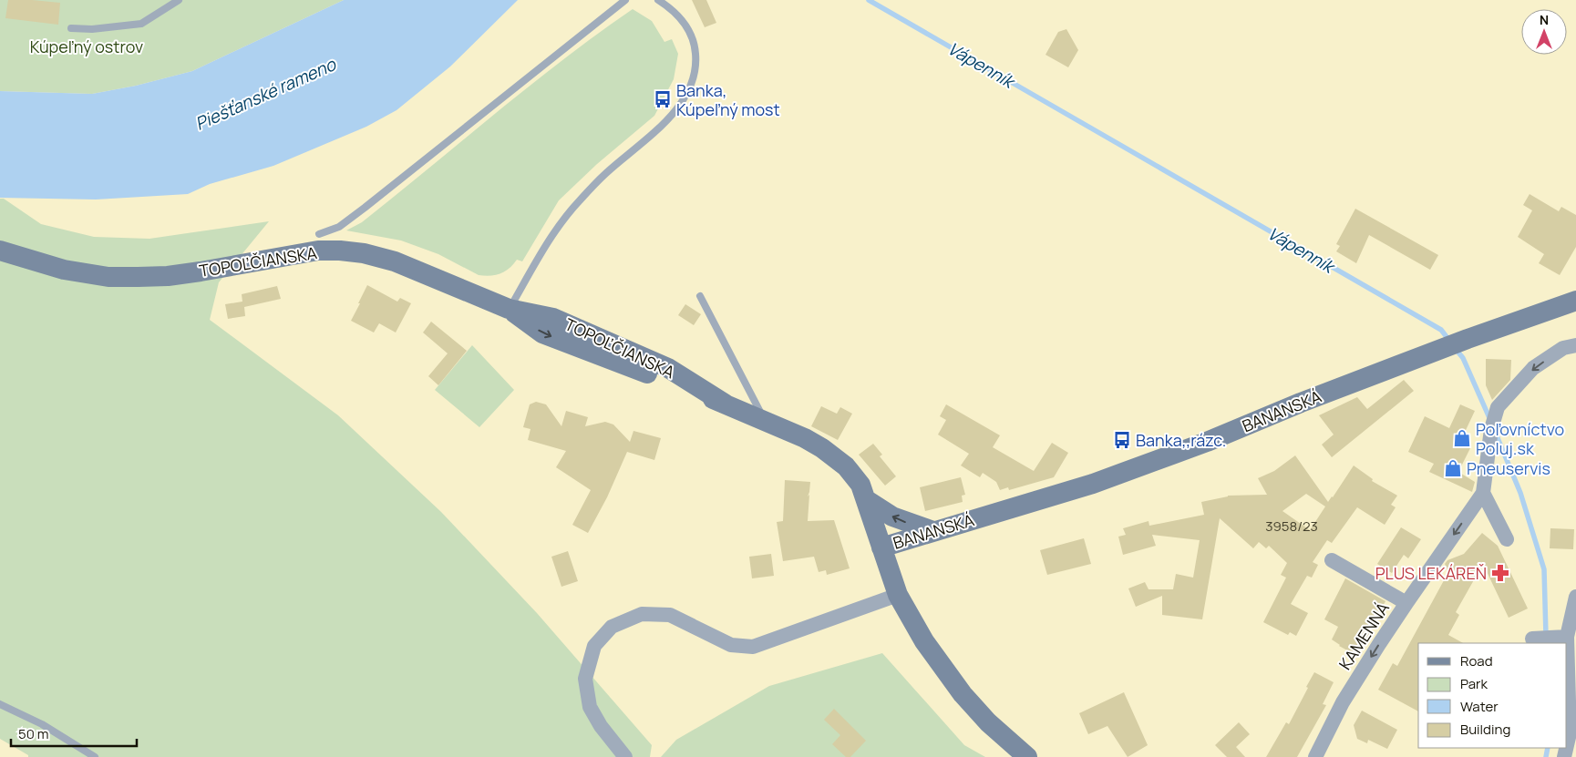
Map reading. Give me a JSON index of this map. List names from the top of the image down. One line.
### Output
{"streets":{"main road":["TOPOĽČIANSKA","BANANSKÁ"],"street":["KAMENNÁ"]},"crossings":[["TOPOĽČIANSKA","BANANSKÁ"]],"one_way":["KAMENNÁ"],"water":["Vápenník","Piešťanské rameno"],"parks":["Kúpeľný ostrov"],"places":{"bus stop":["Banka, Kúpeľný most","Banka,,rázc."],"shop":["Poľovníctvo Poluj.sk","Pneuservis"],"pharmacy":["PLUS LEKÁREŇ"]},"house_numbers":["3958/23"],"legend":["Road","Park","Water","Building"],"scale_bar":"50 m","north":"top"}
